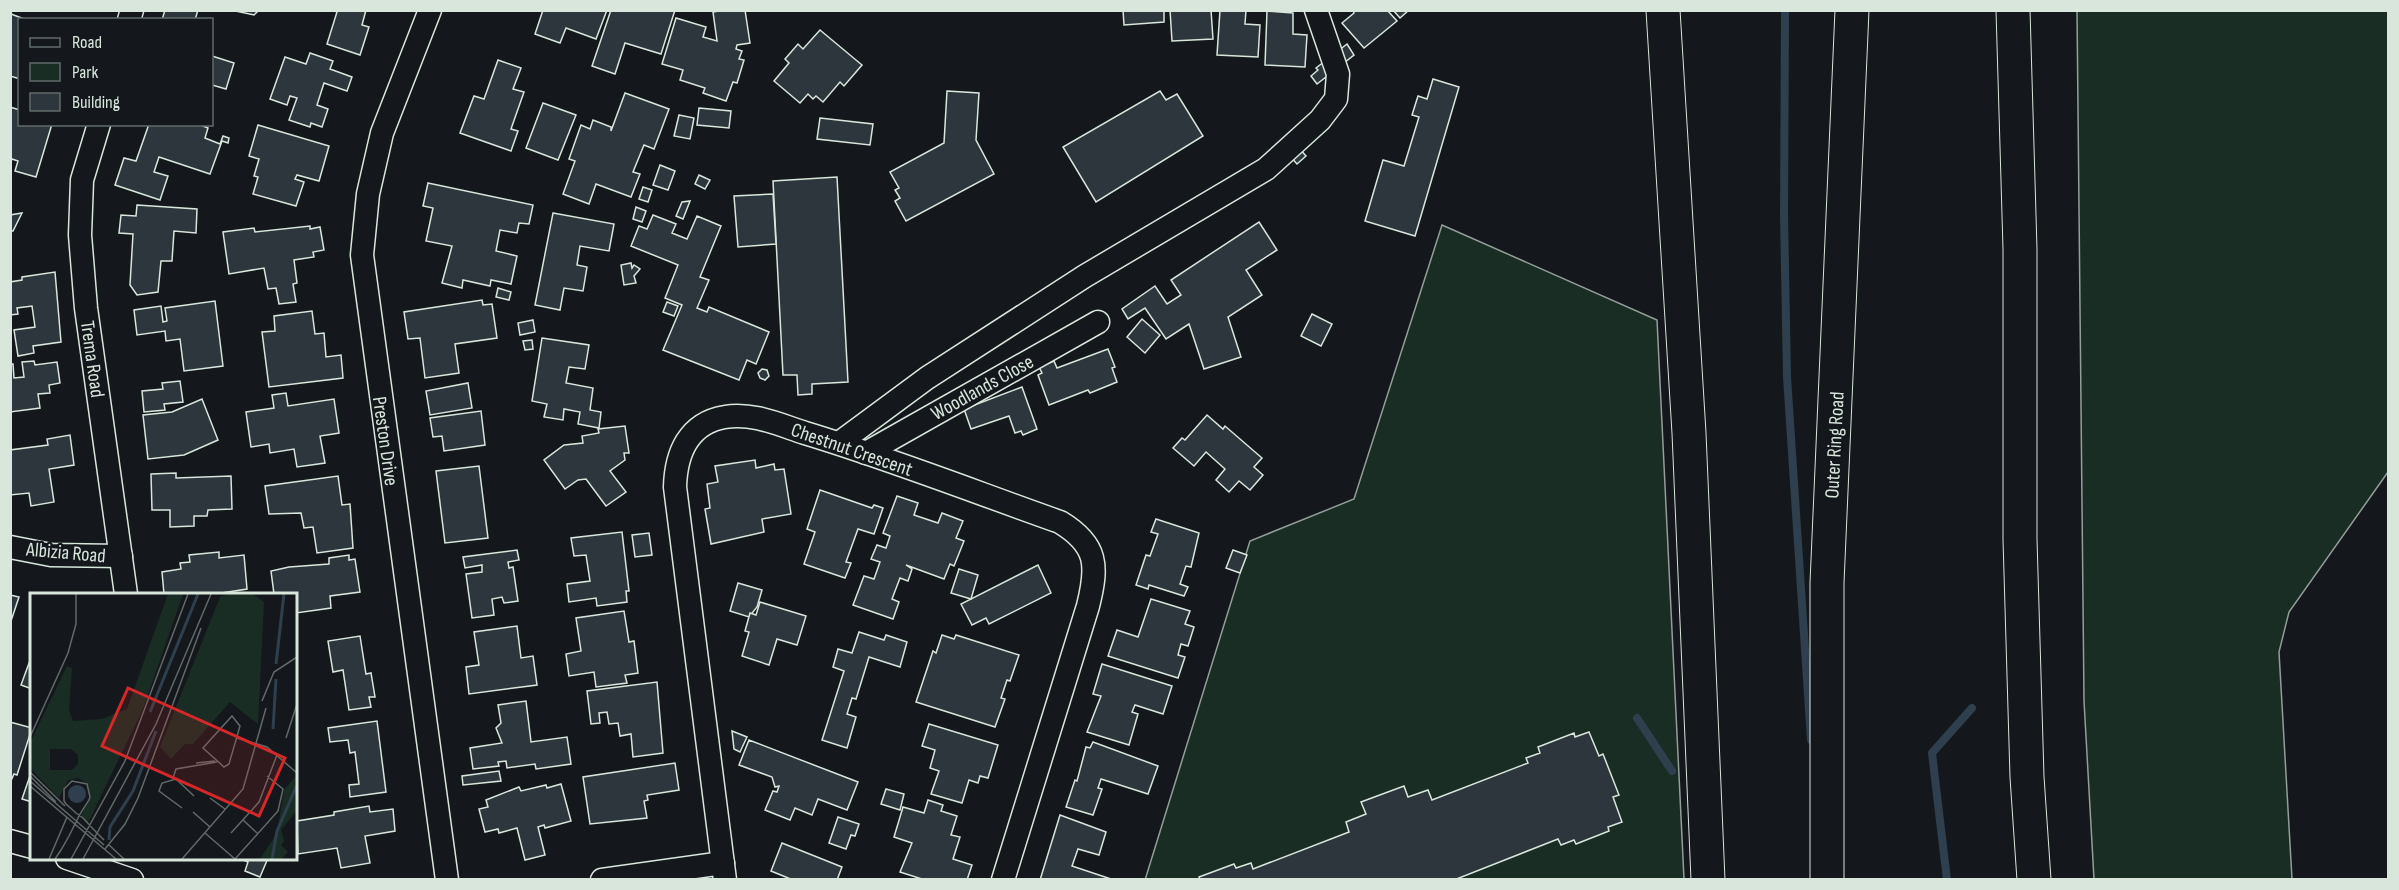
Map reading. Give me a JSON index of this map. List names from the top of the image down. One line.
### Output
{"streets":{"highway":["Outer Ring Road"],"street":["Trema Road","Woodlands Close","Preston Drive","Chestnut Crescent","Albizia Road"]},"crossings":[["Trema Road","Albizia Road"],["Woodlands Close","Chestnut Crescent"]],"legend":["Road","Park","Building"]}
